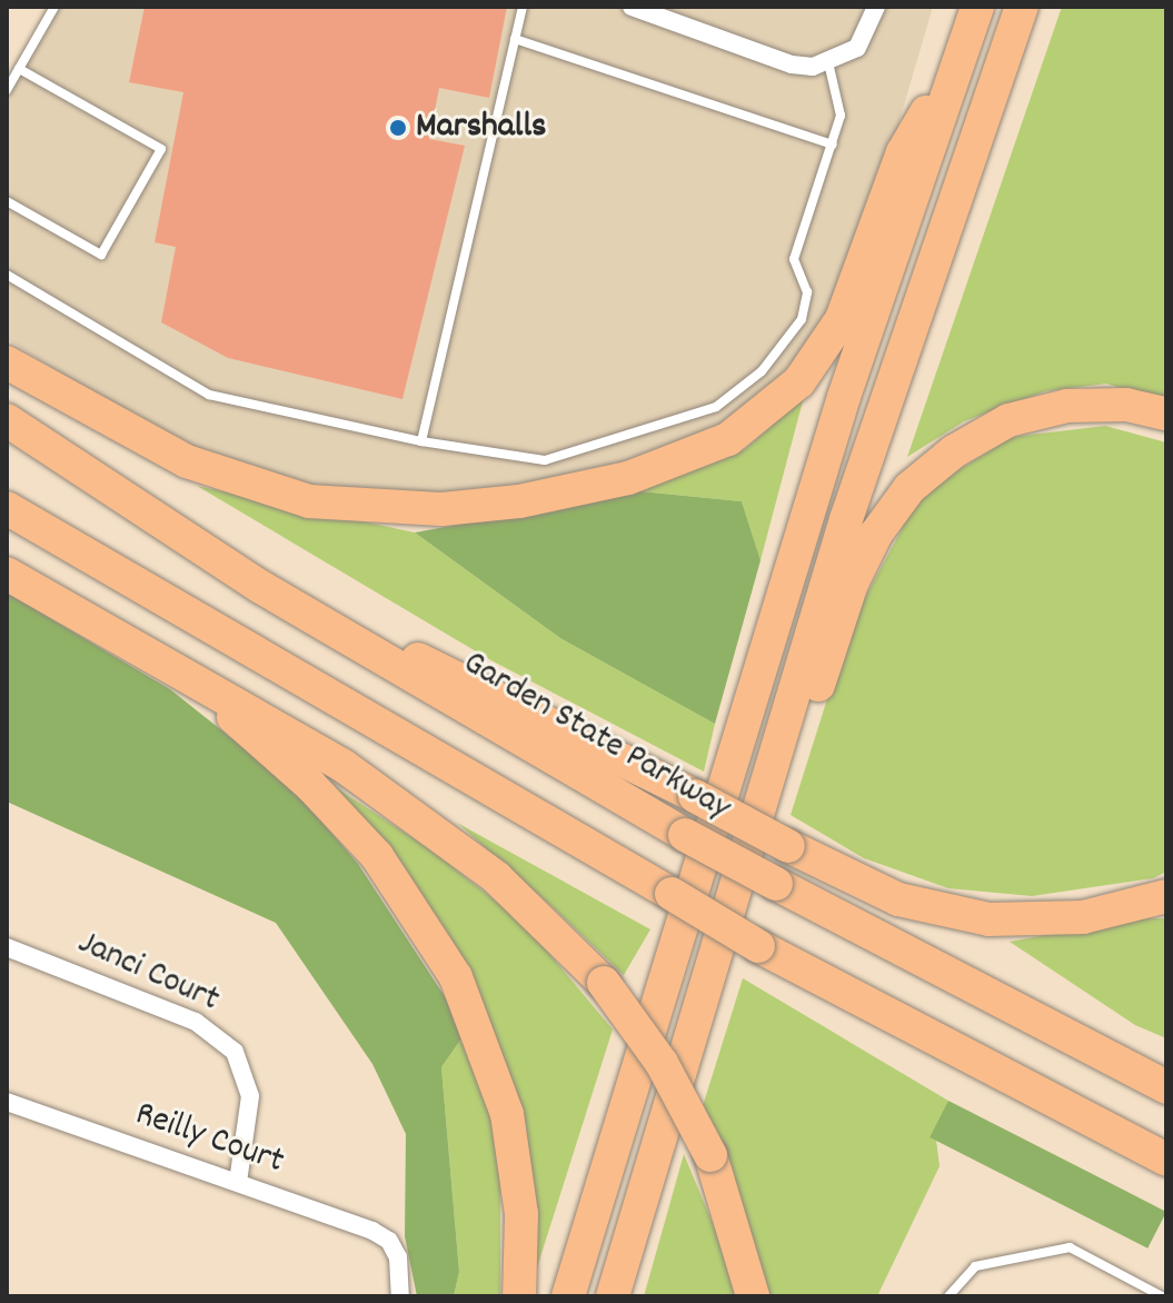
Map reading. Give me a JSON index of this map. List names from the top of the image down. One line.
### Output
{"streets":{"highway":["Garden State Parkway"],"street":["Janci Court","Reilly Court"]},"crossings":[["Janci Court","Reilly Court"]],"places":["Marshalls"]}
